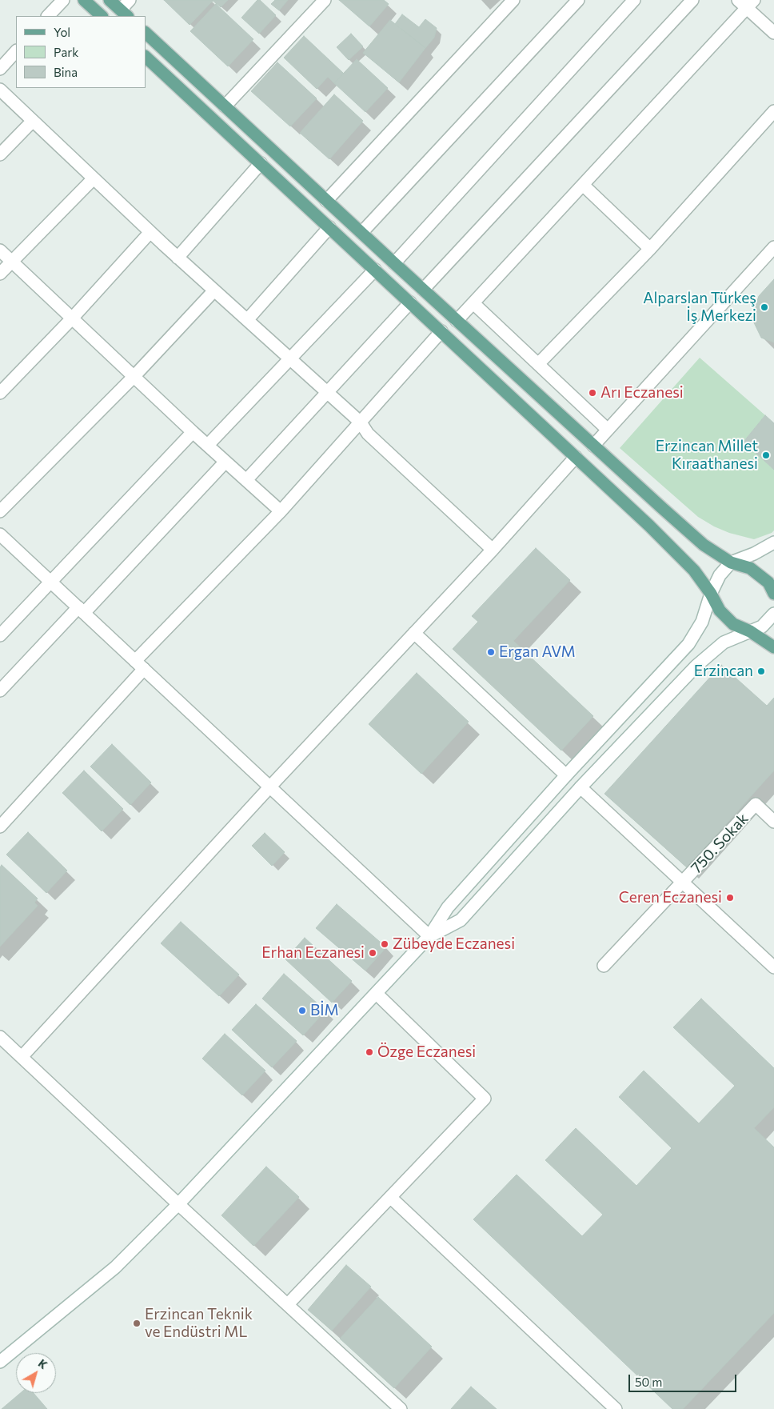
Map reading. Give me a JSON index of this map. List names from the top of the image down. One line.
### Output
{"streets":{"street":["750. Sokak"]},"places":["Alparslan Türkeş İş Merkezi","Arı Eczanesi","Erzincan Millet Kıraathanesi","Ergan AVM","Erzincan","Ceren Eczanesi","Zübeyde Eczanesi","Erhan Eczanesi","BİM","Özge Eczanesi","Erzincan Teknik ve Endüstri ML"],"legend":["Yol","Park","Bina"],"scale_bar":"50 m","north":"top right"}
